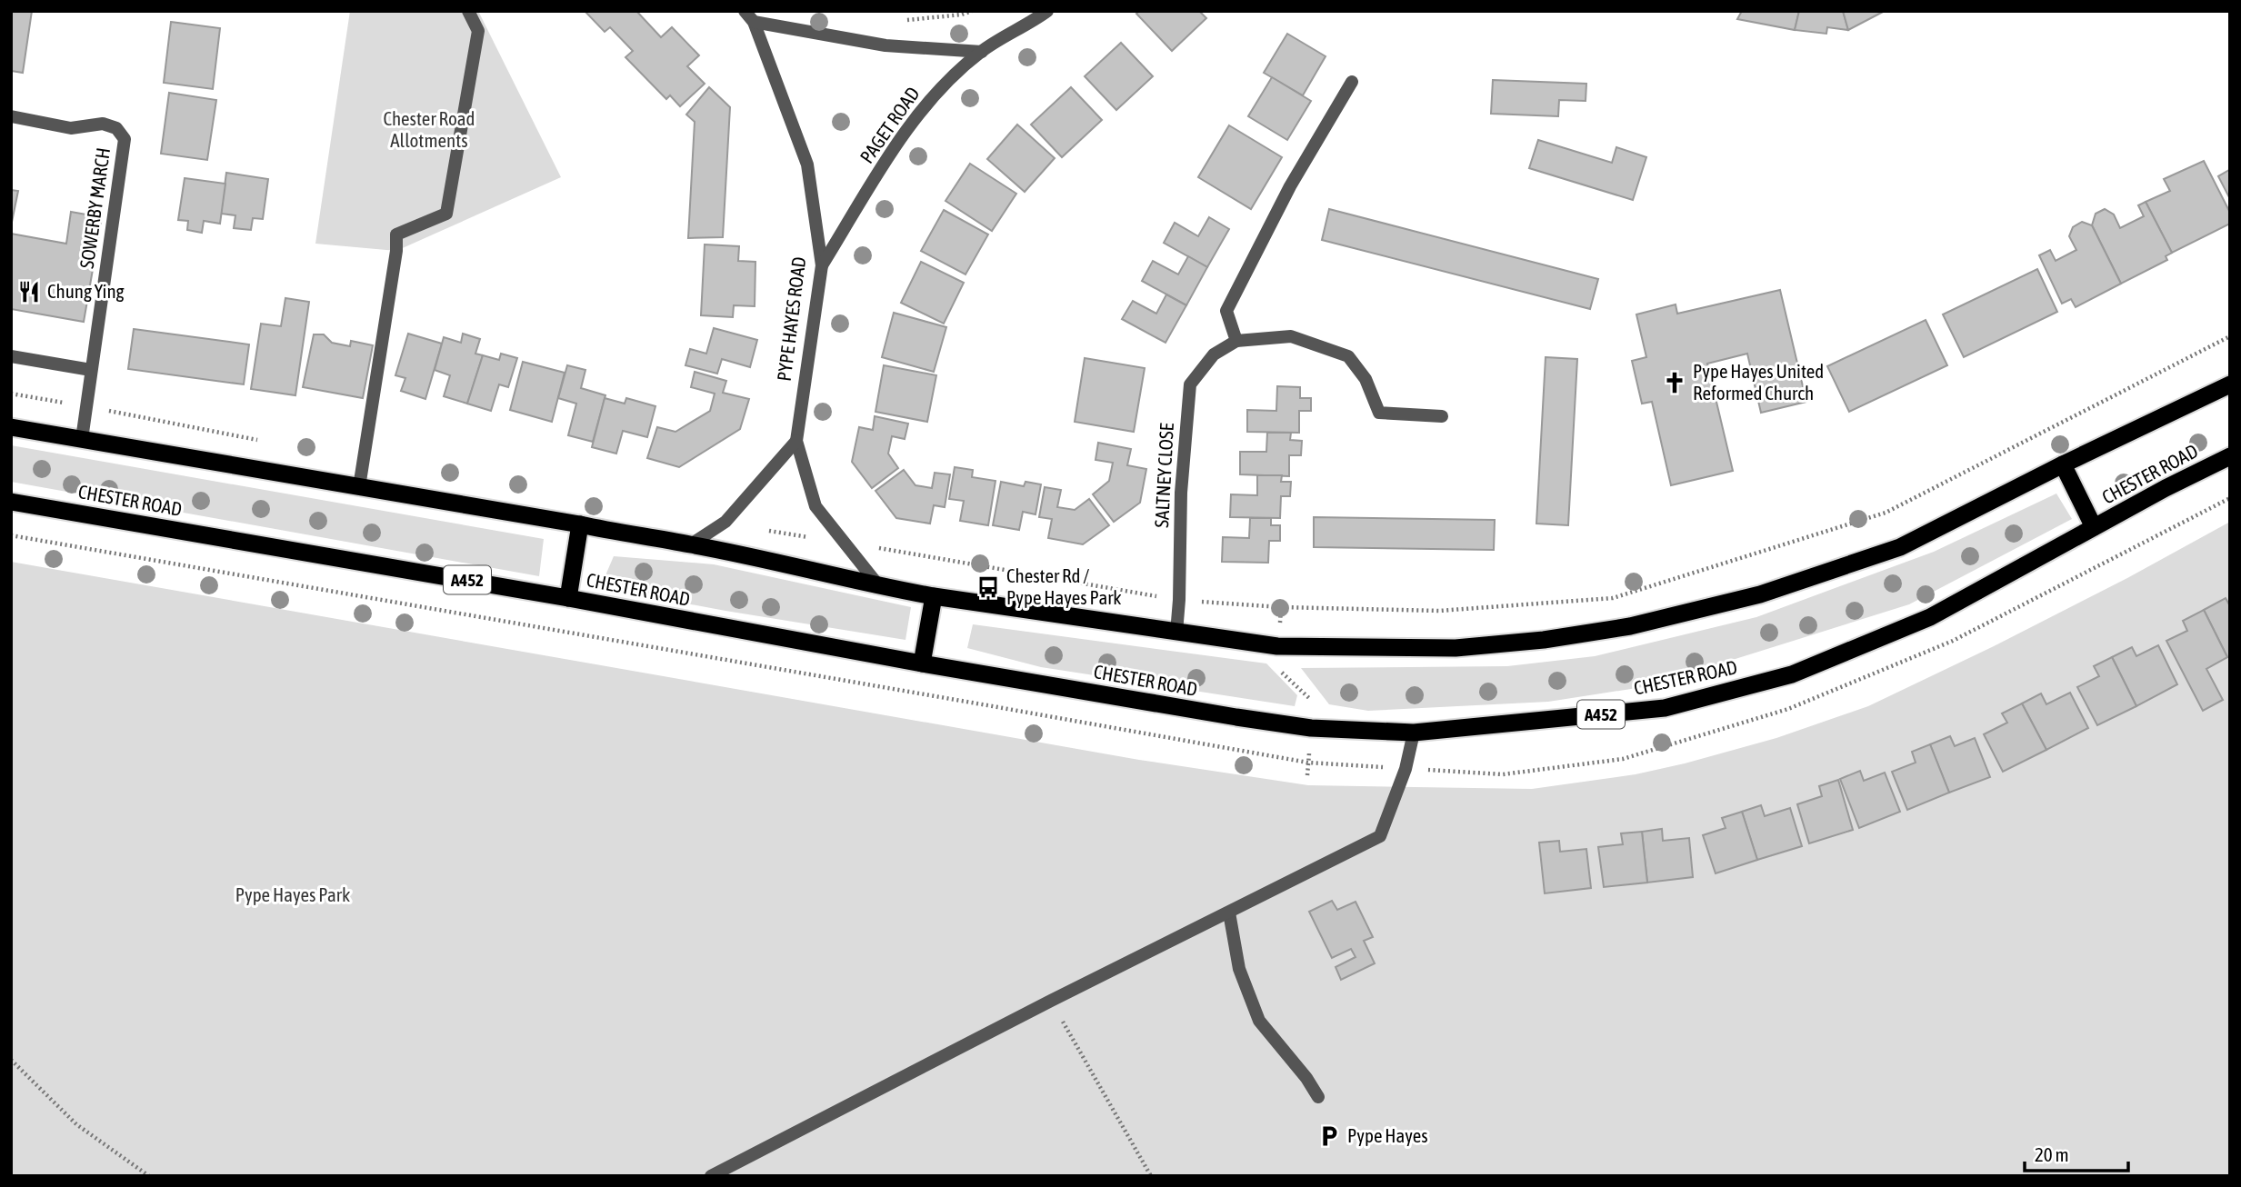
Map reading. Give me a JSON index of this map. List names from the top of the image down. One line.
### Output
{"streets":{"highway":["CHESTER ROAD","A452"],"street":["PAGET ROAD","SOWERBY MARCH","PYPE HAYES ROAD","SALTNEY CLOSE"]},"crossings":[["PAGET ROAD","PYPE HAYES ROAD"]],"parks":["Chester Road Allotments","Pype Hayes Park"],"places":{"restaurant":["Chung Ying"],"church":["Pype Hayes United Reformed Church"],"bus stop":["Chester Rd / Pype Hayes Park"],"parking":["Pype Hayes"]},"scale_bar":"20 m"}
